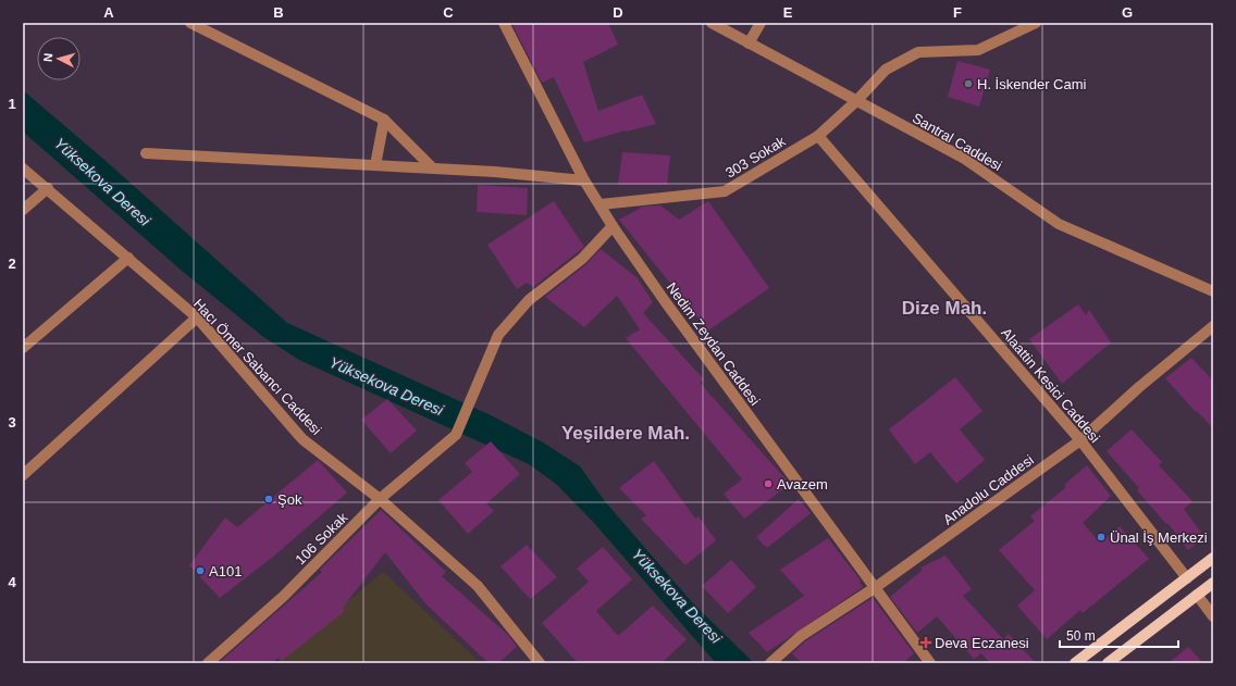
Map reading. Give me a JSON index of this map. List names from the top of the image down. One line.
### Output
{"streets":{"street":["Santral Caddesi","303 Sokak","Nedim Zeydan Caddesi","Hacı Ömer Sabancı Caddesi","Alaattin Kesici Caddesi","Anadolu Caddesi","106 Sokak"]},"crossings":[["Santral Caddesi","303 Sokak"],["303 Sokak","Nedim Zeydan Caddesi"],["303 Sokak","Alaattin Kesici Caddesi"],["Nedim Zeydan Caddesi","Anadolu Caddesi"],["Nedim Zeydan Caddesi","106 Sokak"],["Hacı Ömer Sabancı Caddesi","106 Sokak"],["Alaattin Kesici Caddesi","Anadolu Caddesi"]],"districts":["Dize Mah.","Yeşildere Mah."],"water":["Yüksekova Deresi"],"places":{"other":["H. İskender Cami","Avazem","Şok","Ünal İş Merkezi","A101"],"health":["Deva Eczanesi"]},"scale_bar":"50 m","north":"left","grid":{"columns":["A","B","C","D","E","F","G"],"rows":["1","2","3","4"]}}
